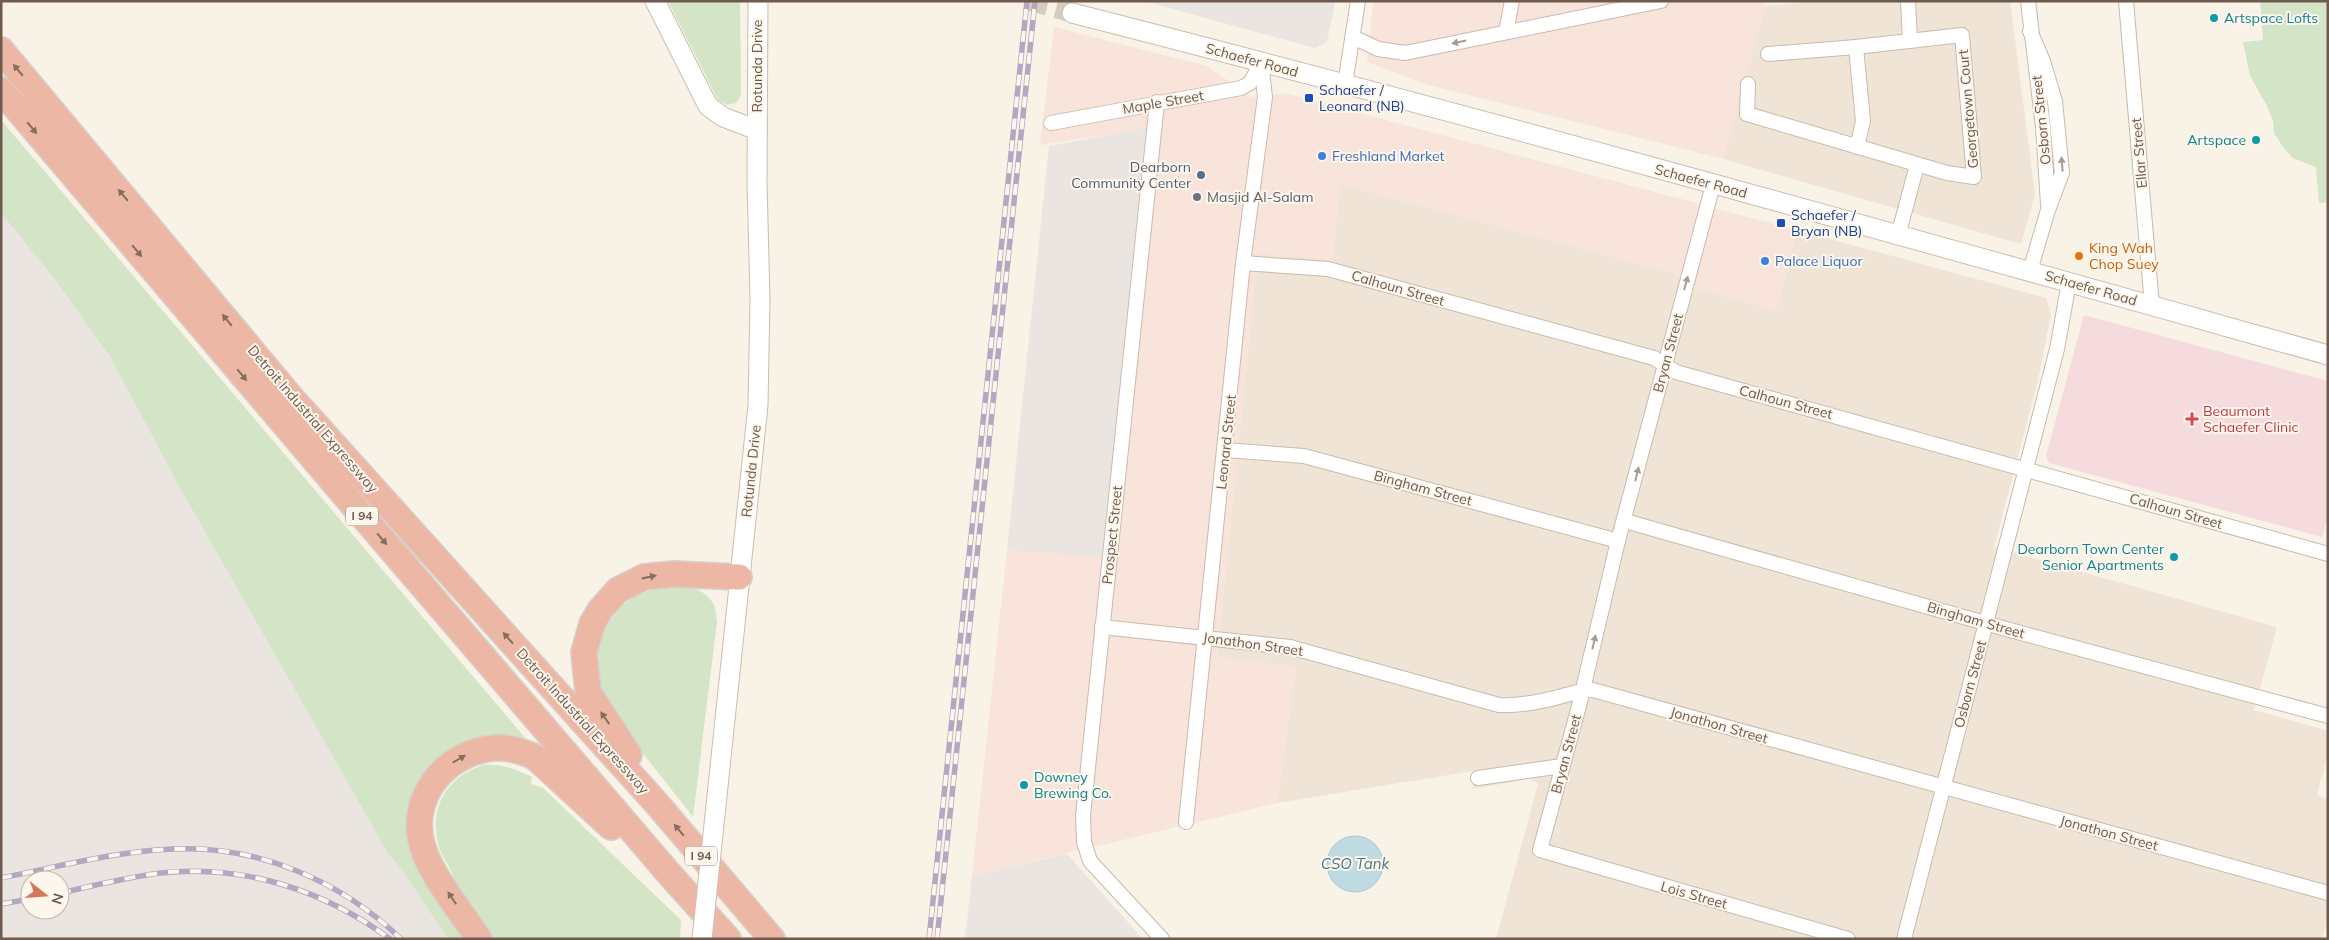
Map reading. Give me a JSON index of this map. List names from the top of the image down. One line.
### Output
{"streets":{"highway":["Detroit Industrial Expressway","I 94"],"main road":["Schaefer Road","Rotunda Drive"],"street":["Maple Street","Georgetown Court","Osborn Street","Ellar Street","Calhoun Street","Bryan Street","Leonard Street","Bingham Street","Prospect Street","Jonathon Street","Lois Street"]},"crossings":[["Schaefer Road","Maple Street"],["Schaefer Road","Osborn Street"],["Schaefer Road","Ellar Street"],["Schaefer Road","Bryan Street"],["Schaefer Road","Leonard Street"],["Maple Street","Leonard Street"],["Maple Street","Prospect Street"],["Osborn Street","Calhoun Street"],["Osborn Street","Bingham Street"],["Osborn Street","Jonathon Street"],["Calhoun Street","Bryan Street"],["Calhoun Street","Leonard Street"],["Bryan Street","Bingham Street"],["Bryan Street","Jonathon Street"],["Bryan Street","Lois Street"],["Leonard Street","Bingham Street"],["Leonard Street","Jonathon Street"],["Prospect Street","Jonathon Street"]],"one_way":["Bryan Street"],"water":["CSO Tank"],"places":{"other":["Artspace Lofts","Artspace","Freshland Market","Dearborn Community Center","Masjid Al-Salam","King Wah Chop Suey","Palace Liquor","Dearborn Town Center Senior Apartments","Downey Brewing Co."],"transit":["Schaefer / Leonard (NB)","Schaefer / Bryan (NB)"],"health":["Beaumont Schaefer Clinic"]},"north":"right"}
